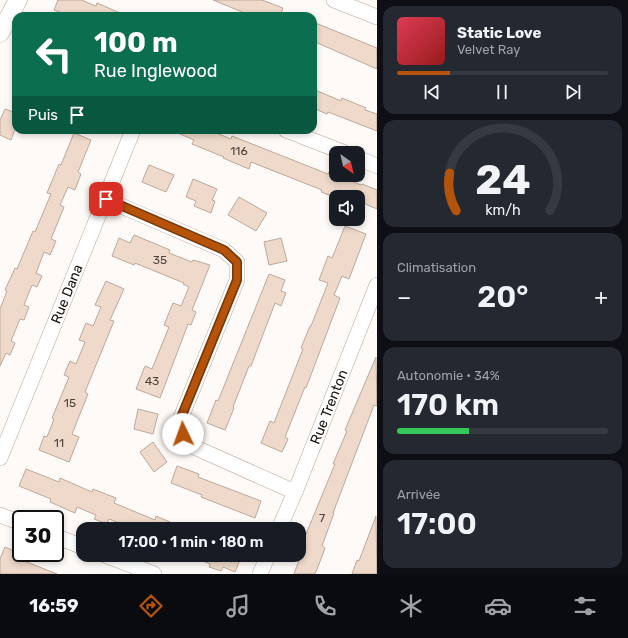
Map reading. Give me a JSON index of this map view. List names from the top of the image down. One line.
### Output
{"streets":{"street":["Rue Dana","Rue Trenton"]},"house_numbers":["116","35","43","15","11","7"],"north":"bottom right","page":{"turn":["100 m","Rue Inglewood"],"song":["Static Love","Velvet Ray"],"then":"Puis","tile":["Climatisation",["Autonomie · 34%","170 km"],["Arrivée","17:00"]],"heat":["−","20°","+"],"limit":"30","trip":"17:00 · 1 min · 180 m","tabs":"16:59","gauge":["24","km/h"]}}
